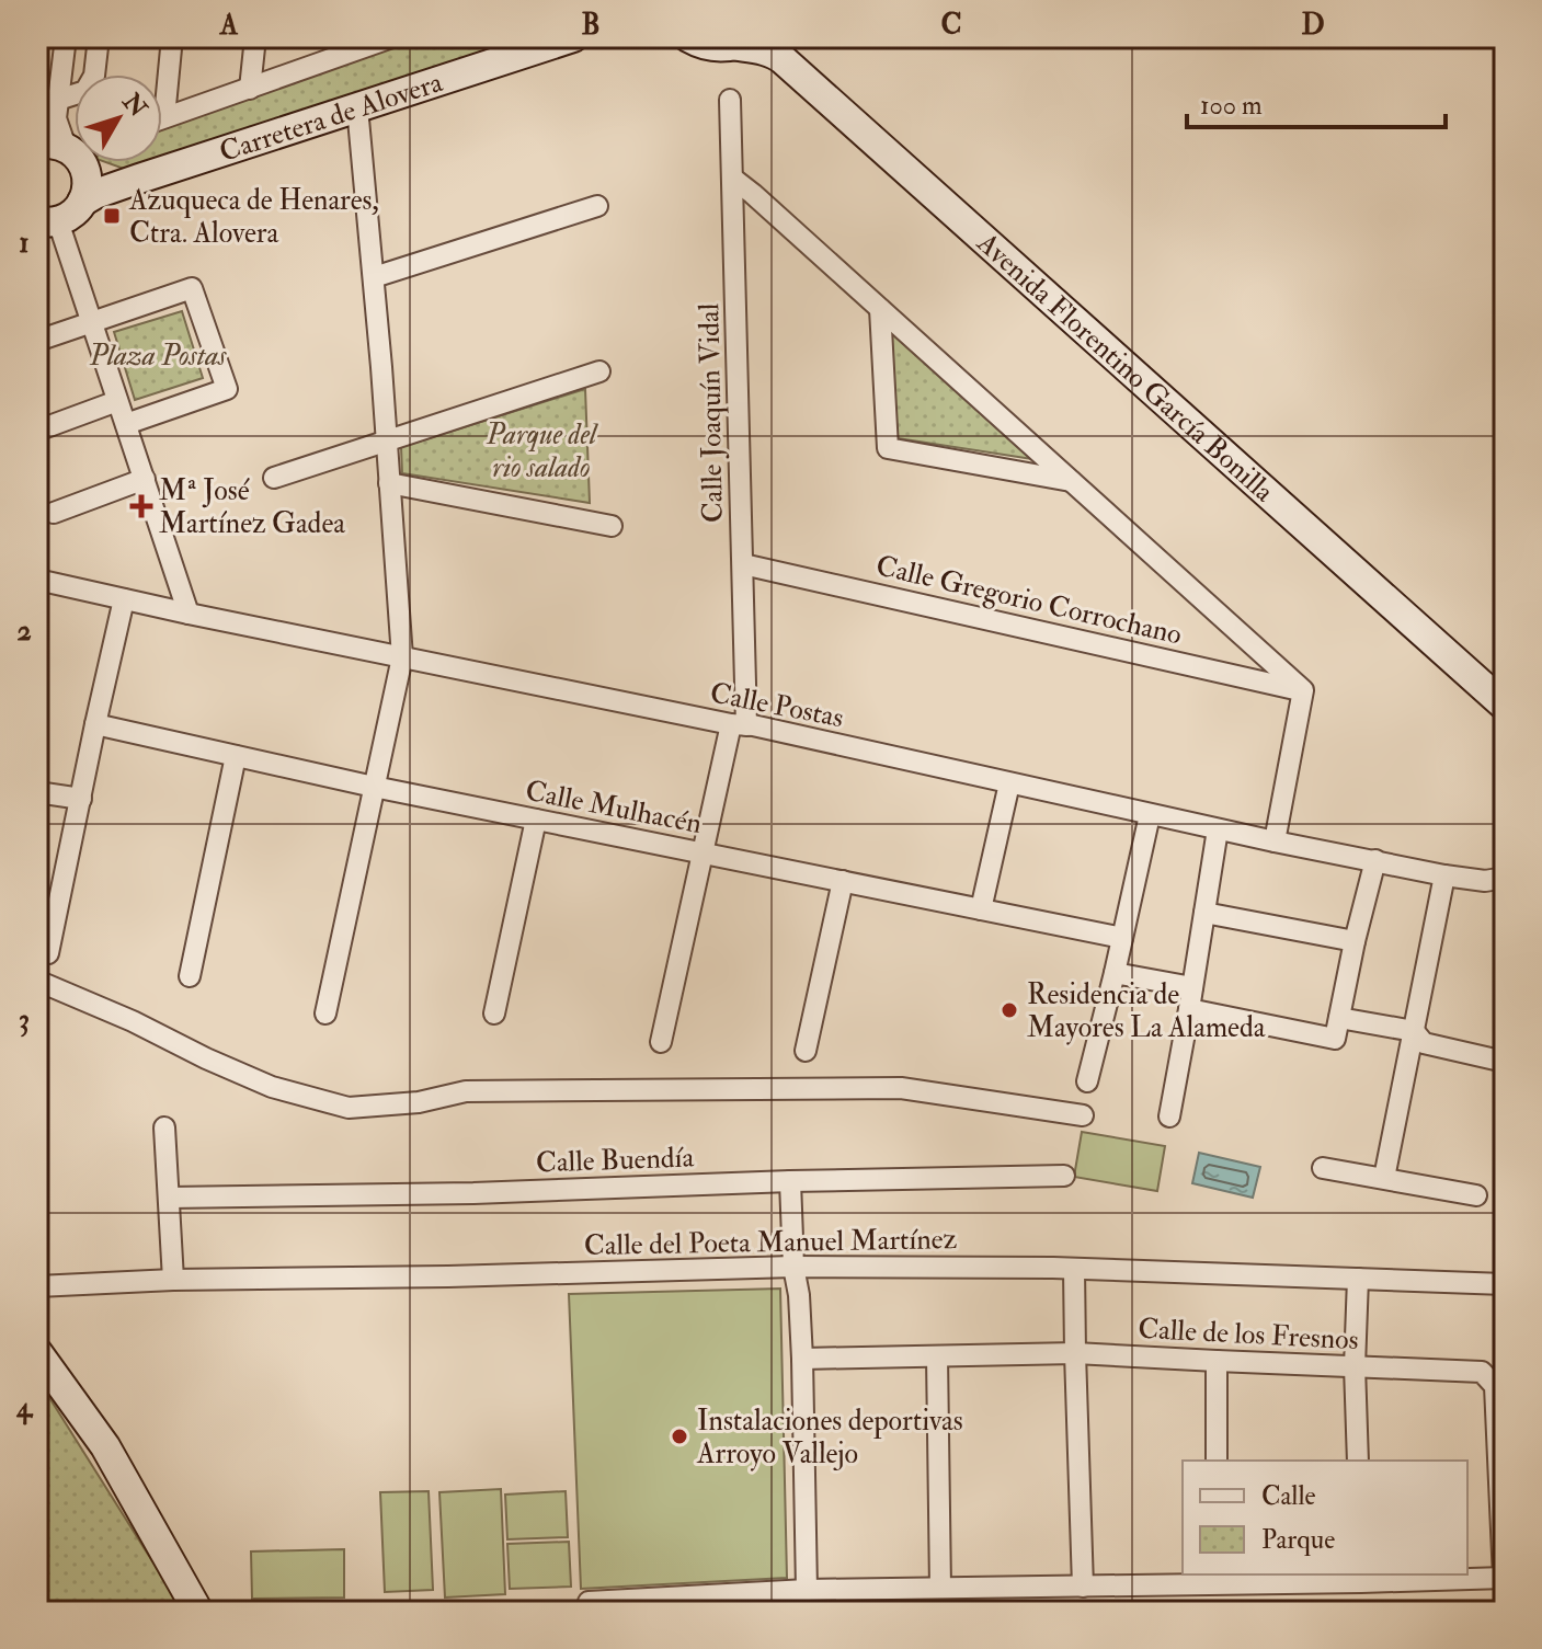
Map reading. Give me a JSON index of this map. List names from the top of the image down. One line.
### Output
{"streets":{"street":["Carretera de Alovera","Avenida Florentino García Bonilla","Calle Joaquín Vidal","Calle Gregorio Corrochano","Calle Postas","Calle Mulhacén","Calle Buendía","Calle del Poeta Manuel Martínez","Calle de los Fresnos"]},"crossings":[["Calle Joaquín Vidal","Calle Gregorio Corrochano"],["Calle Joaquín Vidal","Calle Postas"],["Calle Joaquín Vidal","Calle Mulhacén"]],"parks":["Plaza Postas","Parque del rio salado"],"places":{"transit":["Azuqueca de Henares, Ctra. Alovera"],"health":["Mª José Martínez Gadea"],"other":["Residencia de Mayores La Alameda","Instalaciones deportivas Arroyo Vallejo"]},"legend":["Calle","Parque"],"scale_bar":"100 m","north":"top right","grid":{"columns":["A","B","C","D"],"rows":["1","2","3","4"]}}
